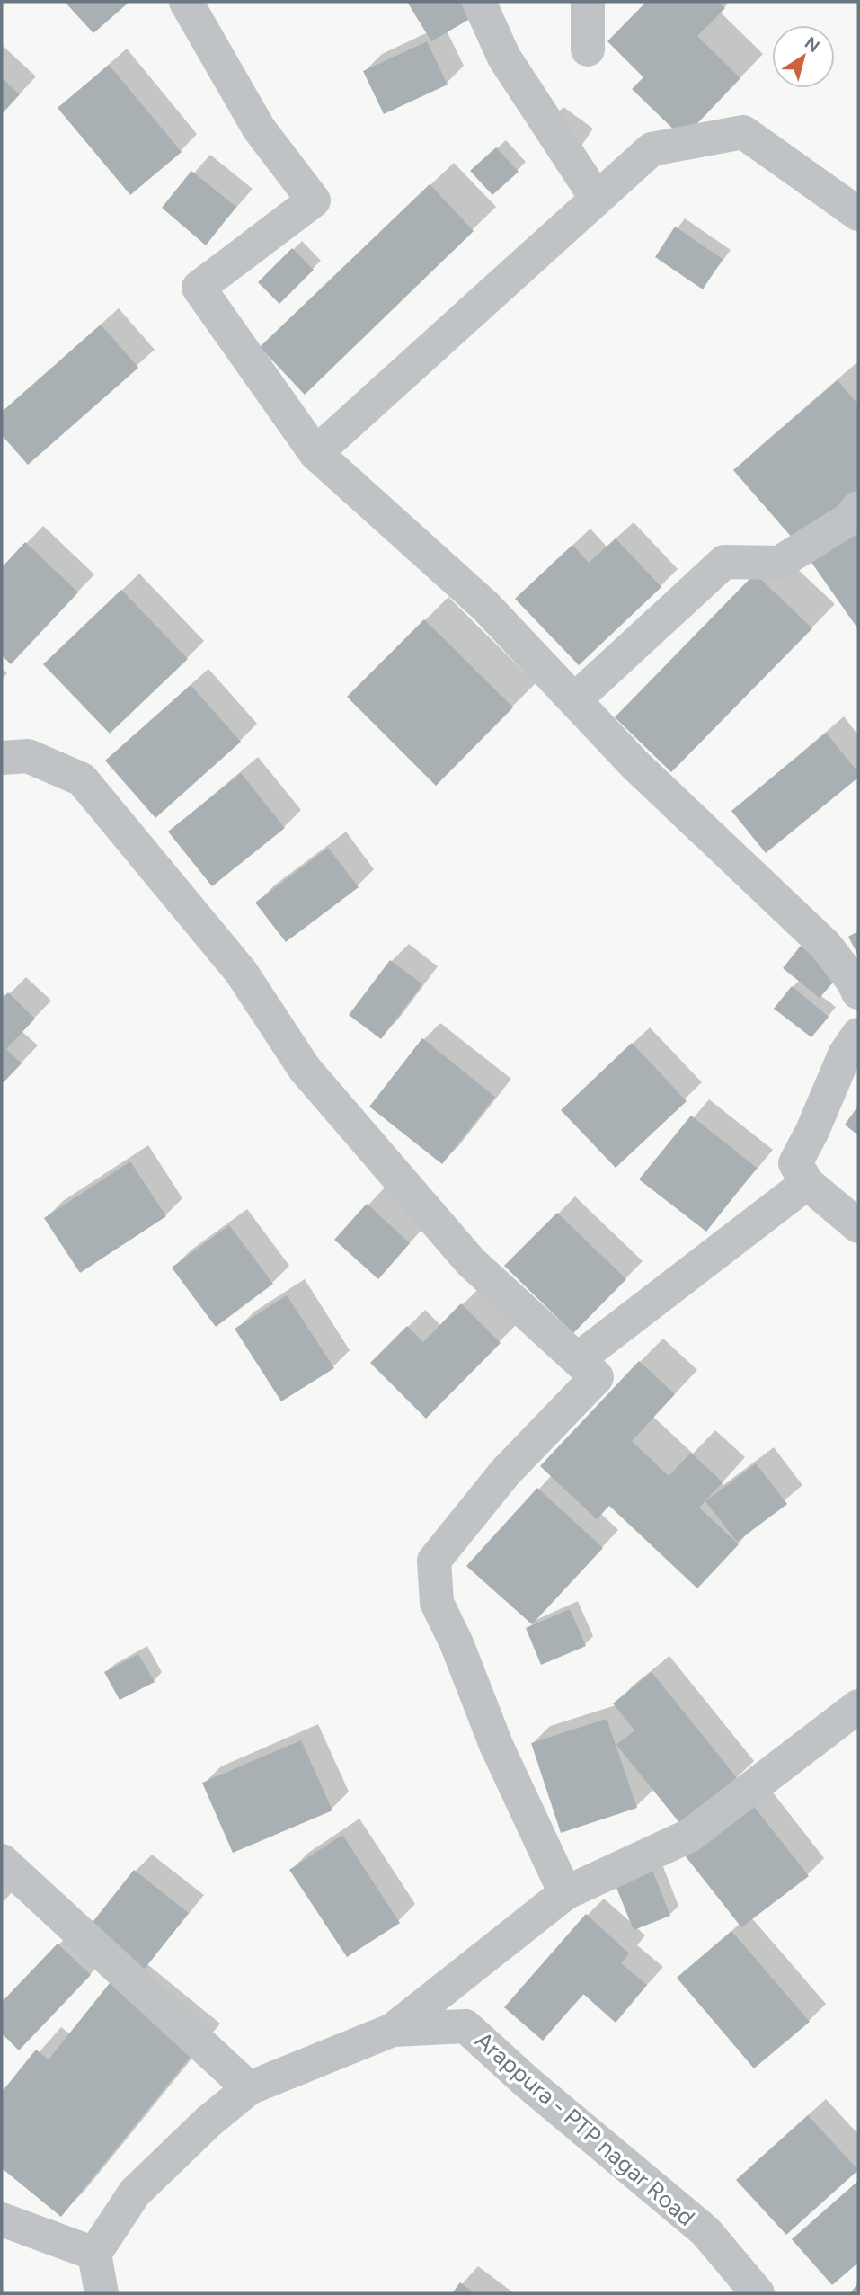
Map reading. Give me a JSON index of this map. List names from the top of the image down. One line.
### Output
{"streets":{"street":["Arappura - PTP nagar Road"]},"north":"top right"}
